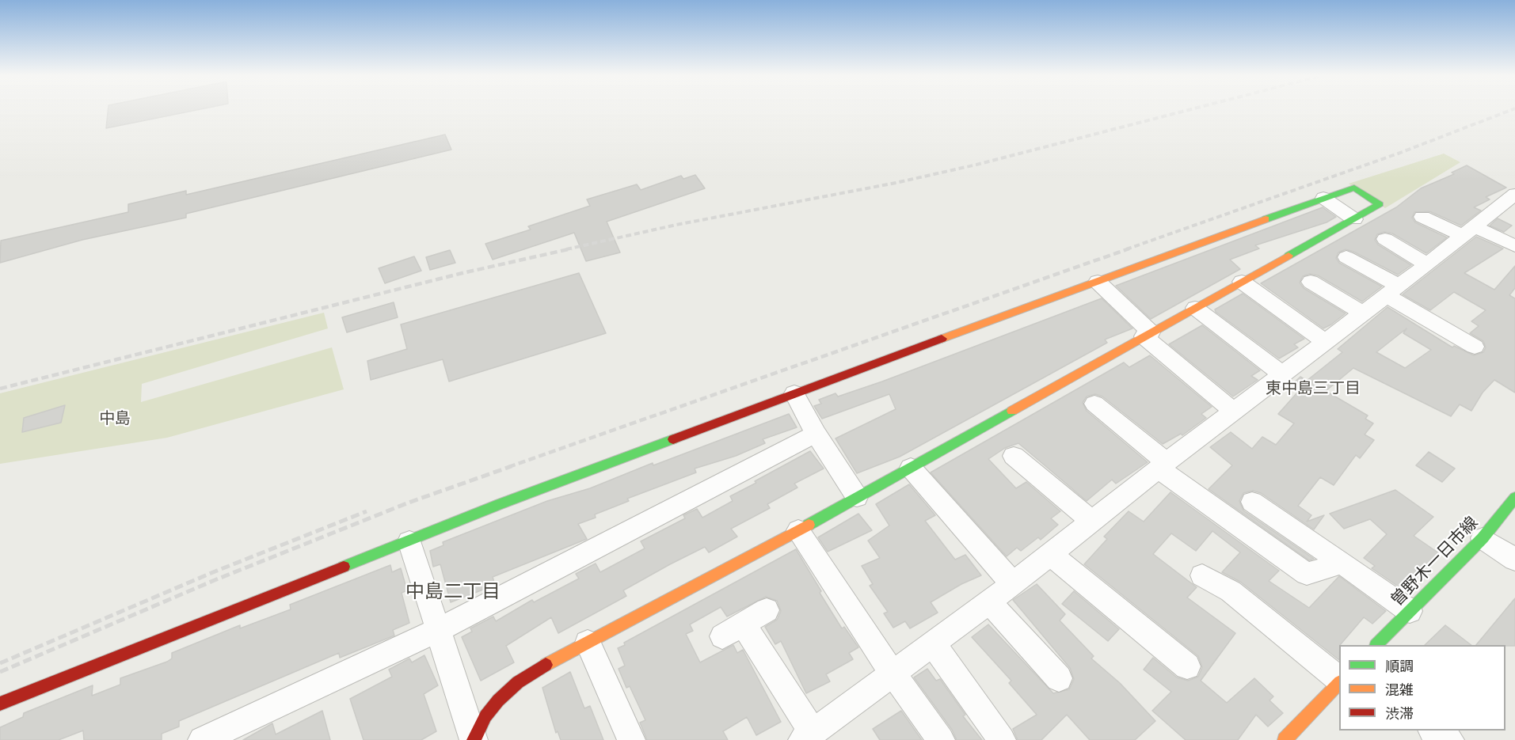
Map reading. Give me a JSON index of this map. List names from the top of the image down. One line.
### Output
{"streets":{"street":["曽野木一日市線"]},"districts":["東中島三丁目","中島","中島二丁目"],"legend":["順調","混雑","渋滞"]}
